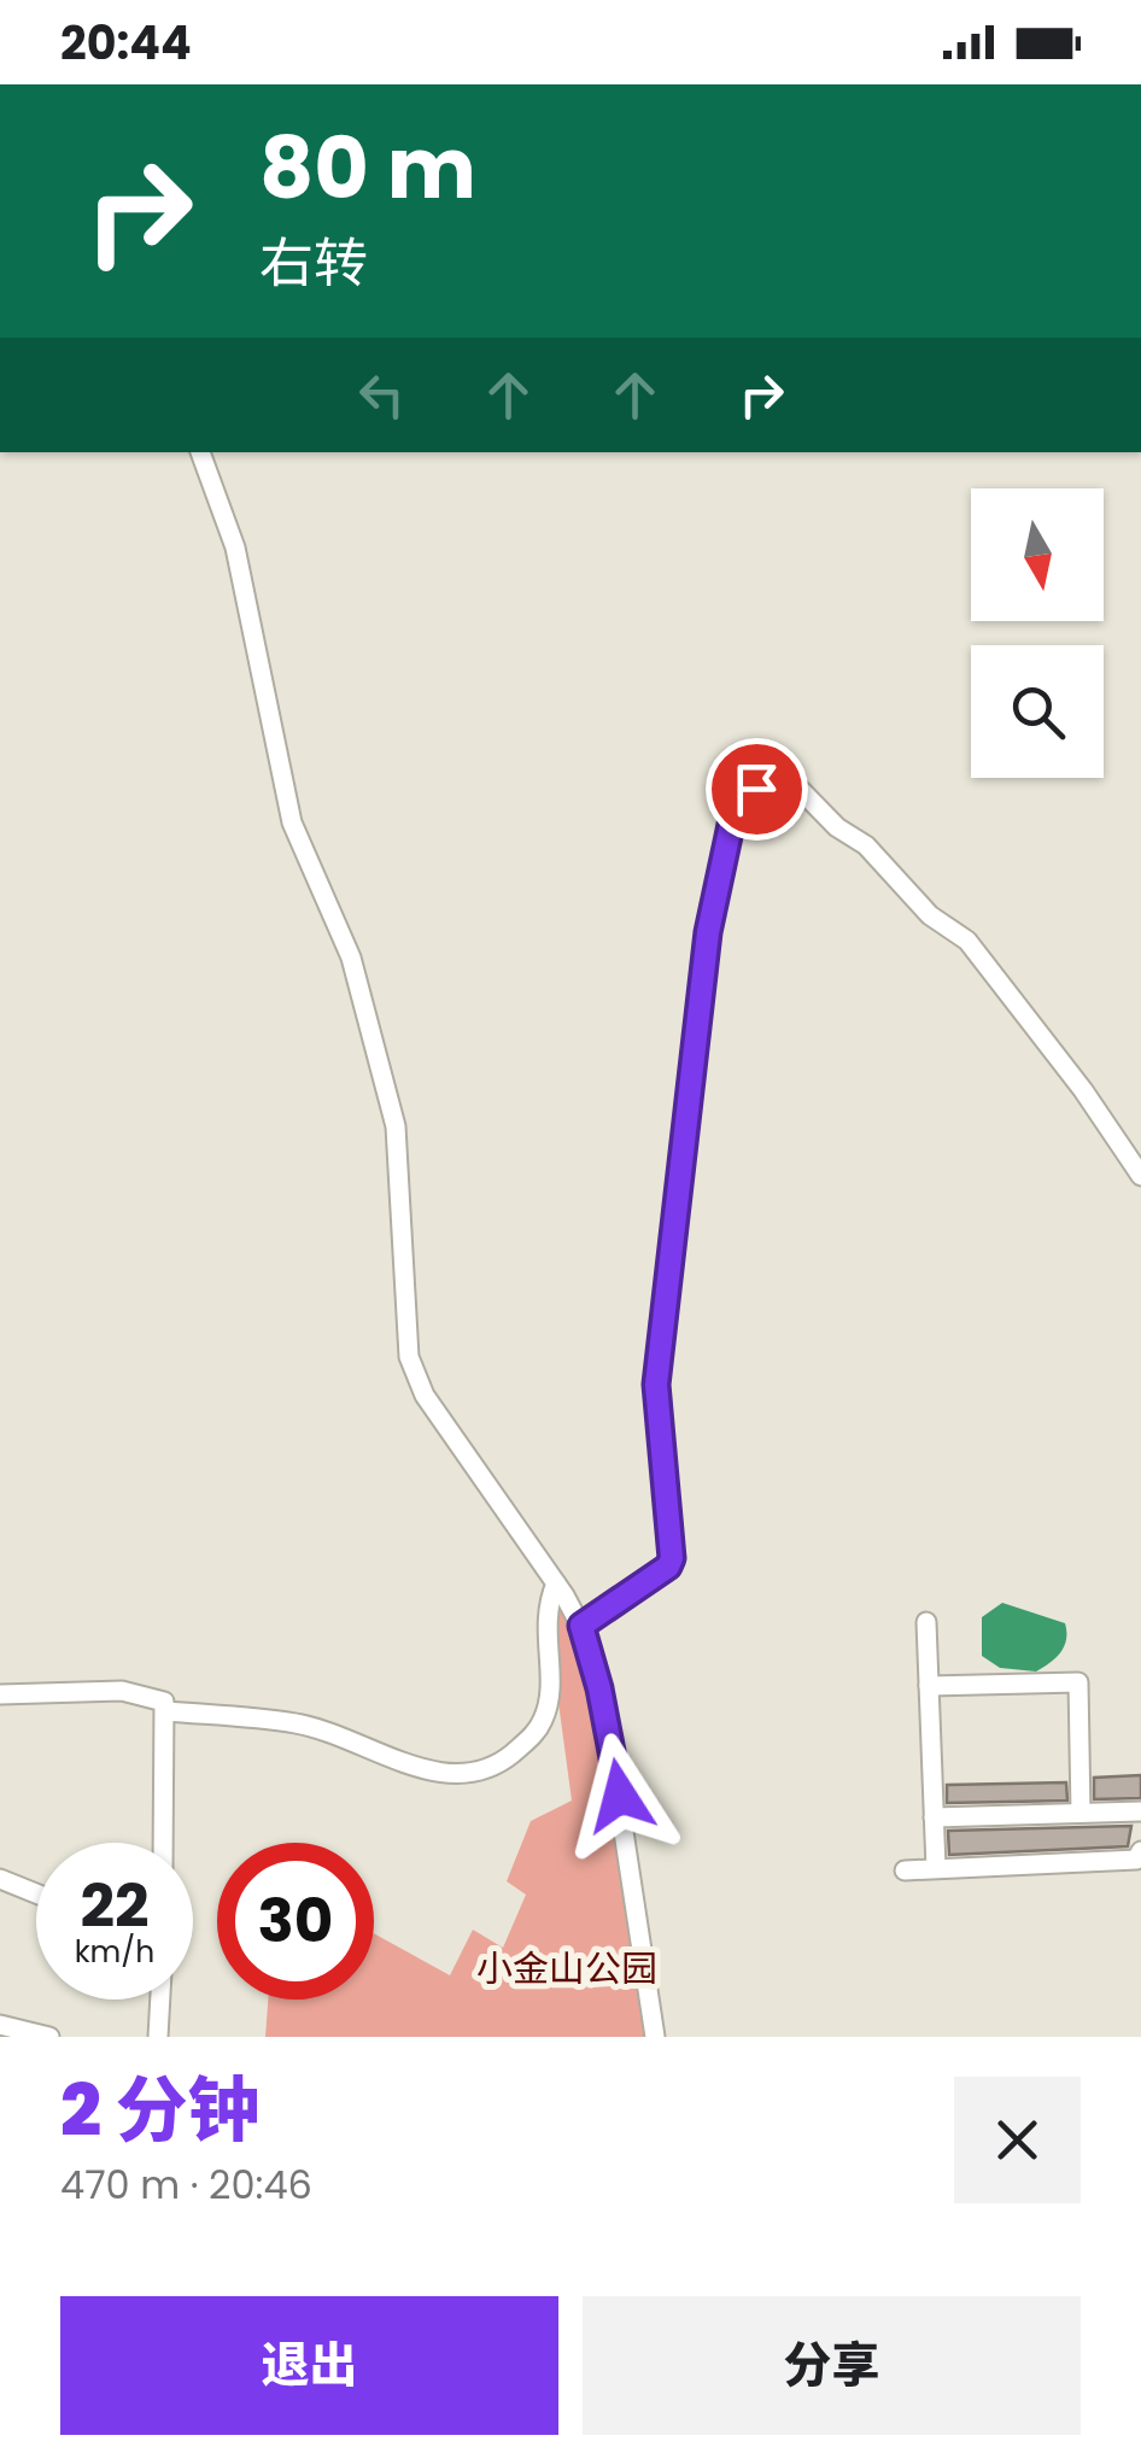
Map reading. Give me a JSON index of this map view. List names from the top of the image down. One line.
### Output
{"parks":["小金山公园"],"north":"bottom","page":{"status":"20:44","turn":["80 m","右转"],"speed":"22 km/h","limit":"30","heading":["2 分钟","470 m · 20:46"],"buttons":["退出","分享"]}}
